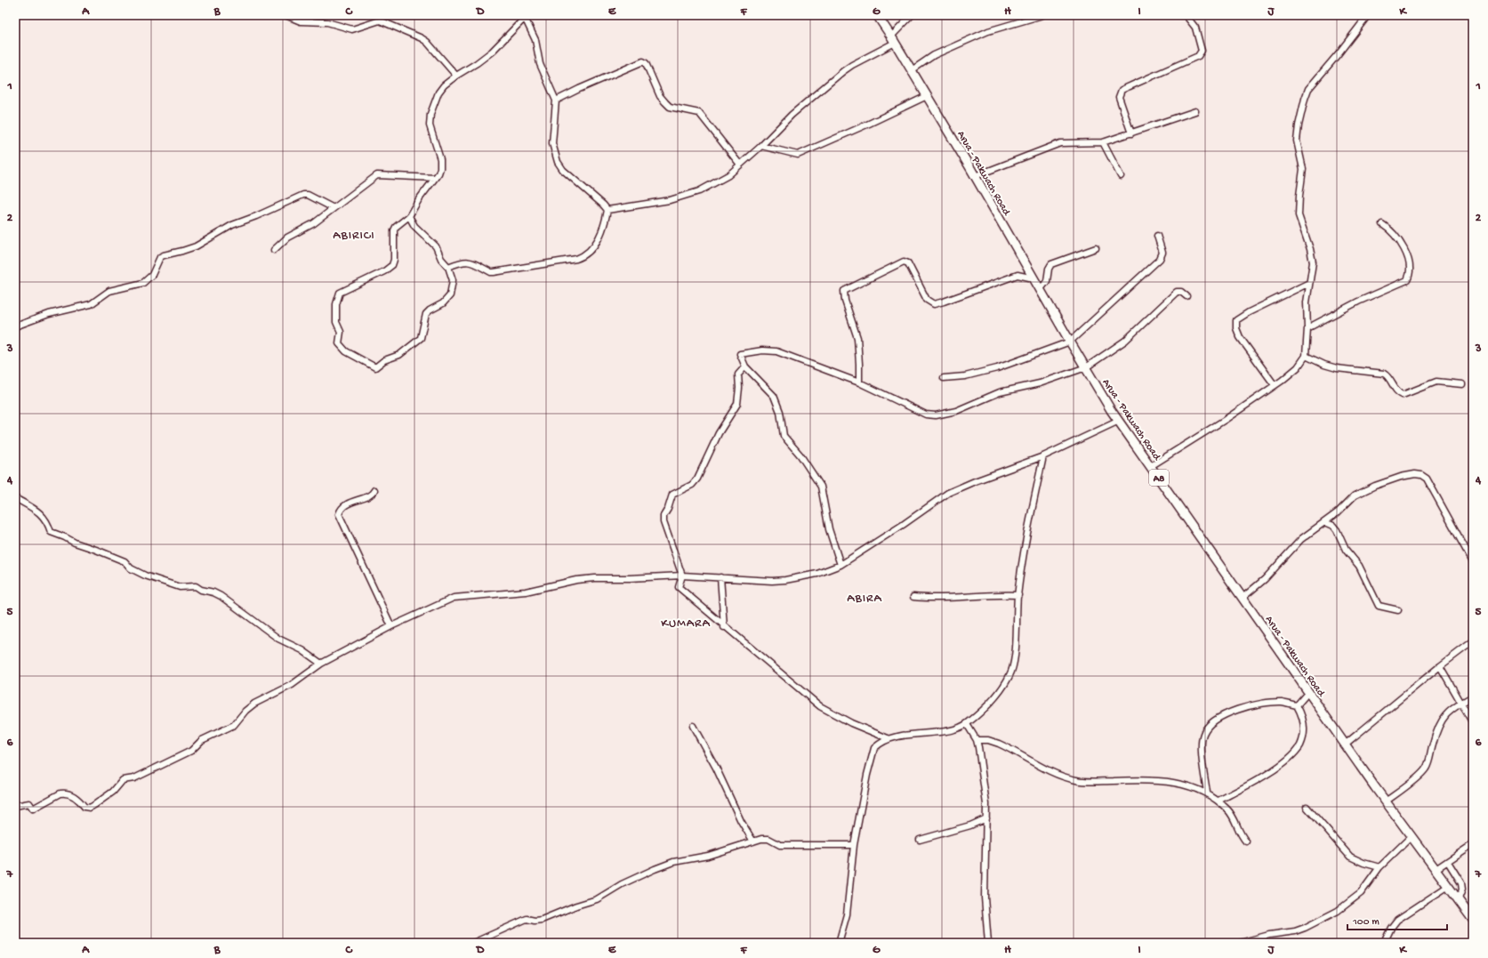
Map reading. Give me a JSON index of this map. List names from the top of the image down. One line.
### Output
{"streets":{"main road":["Arua - Pakwach Road","A8"]},"districts":["ABIRICI","ABIRA","KUMARA"],"scale_bar":"100 m","grid":{"columns":["A","B","C","D","E","F","G","H","I","J","K"],"rows":["1","2","3","4","5","6","7"]}}
